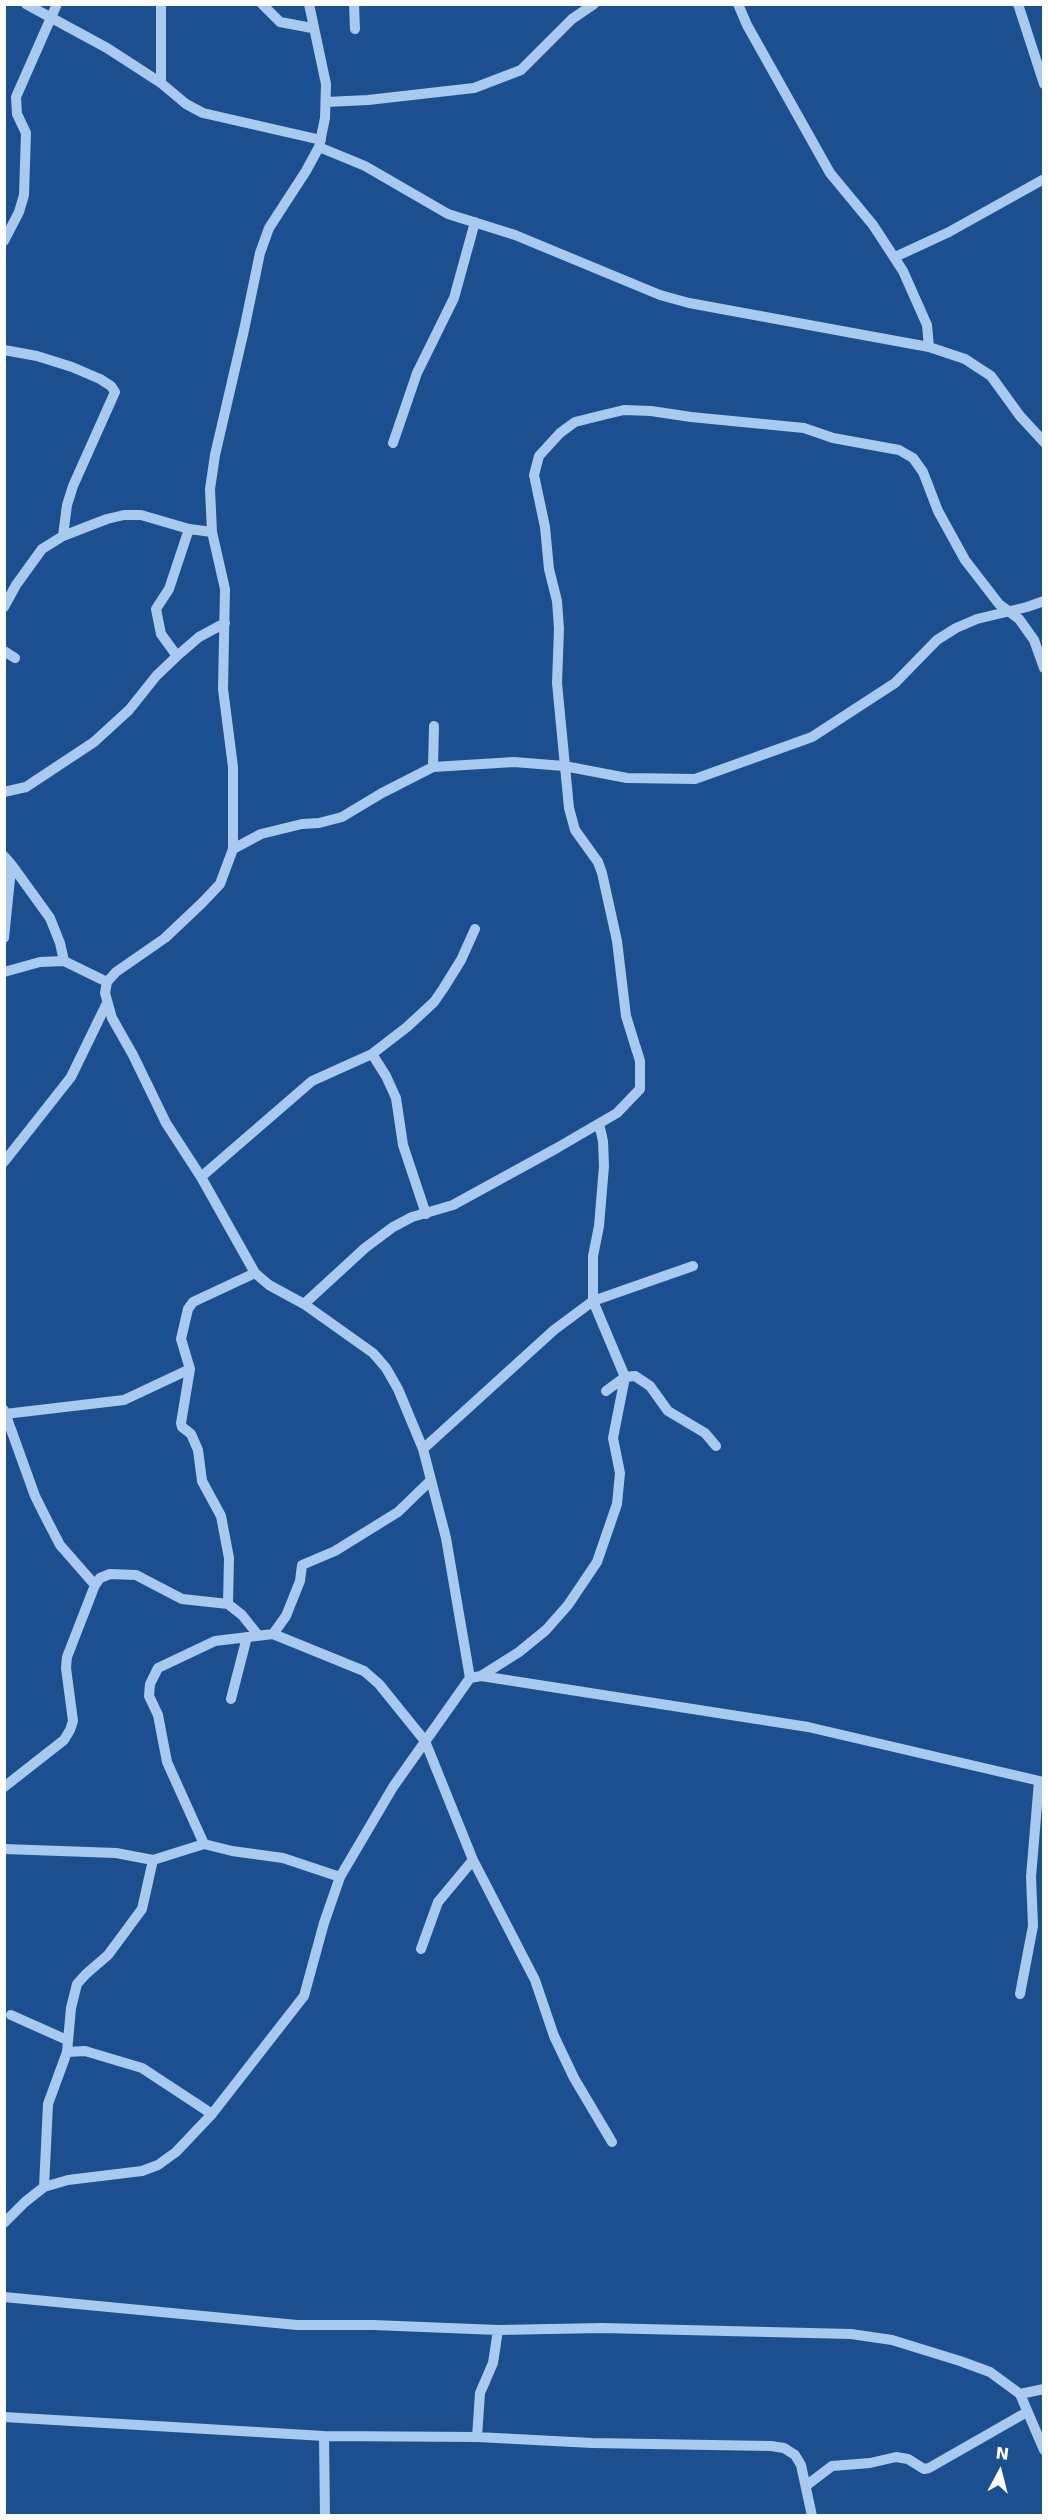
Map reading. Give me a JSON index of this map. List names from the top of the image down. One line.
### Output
{"north":"top"}
